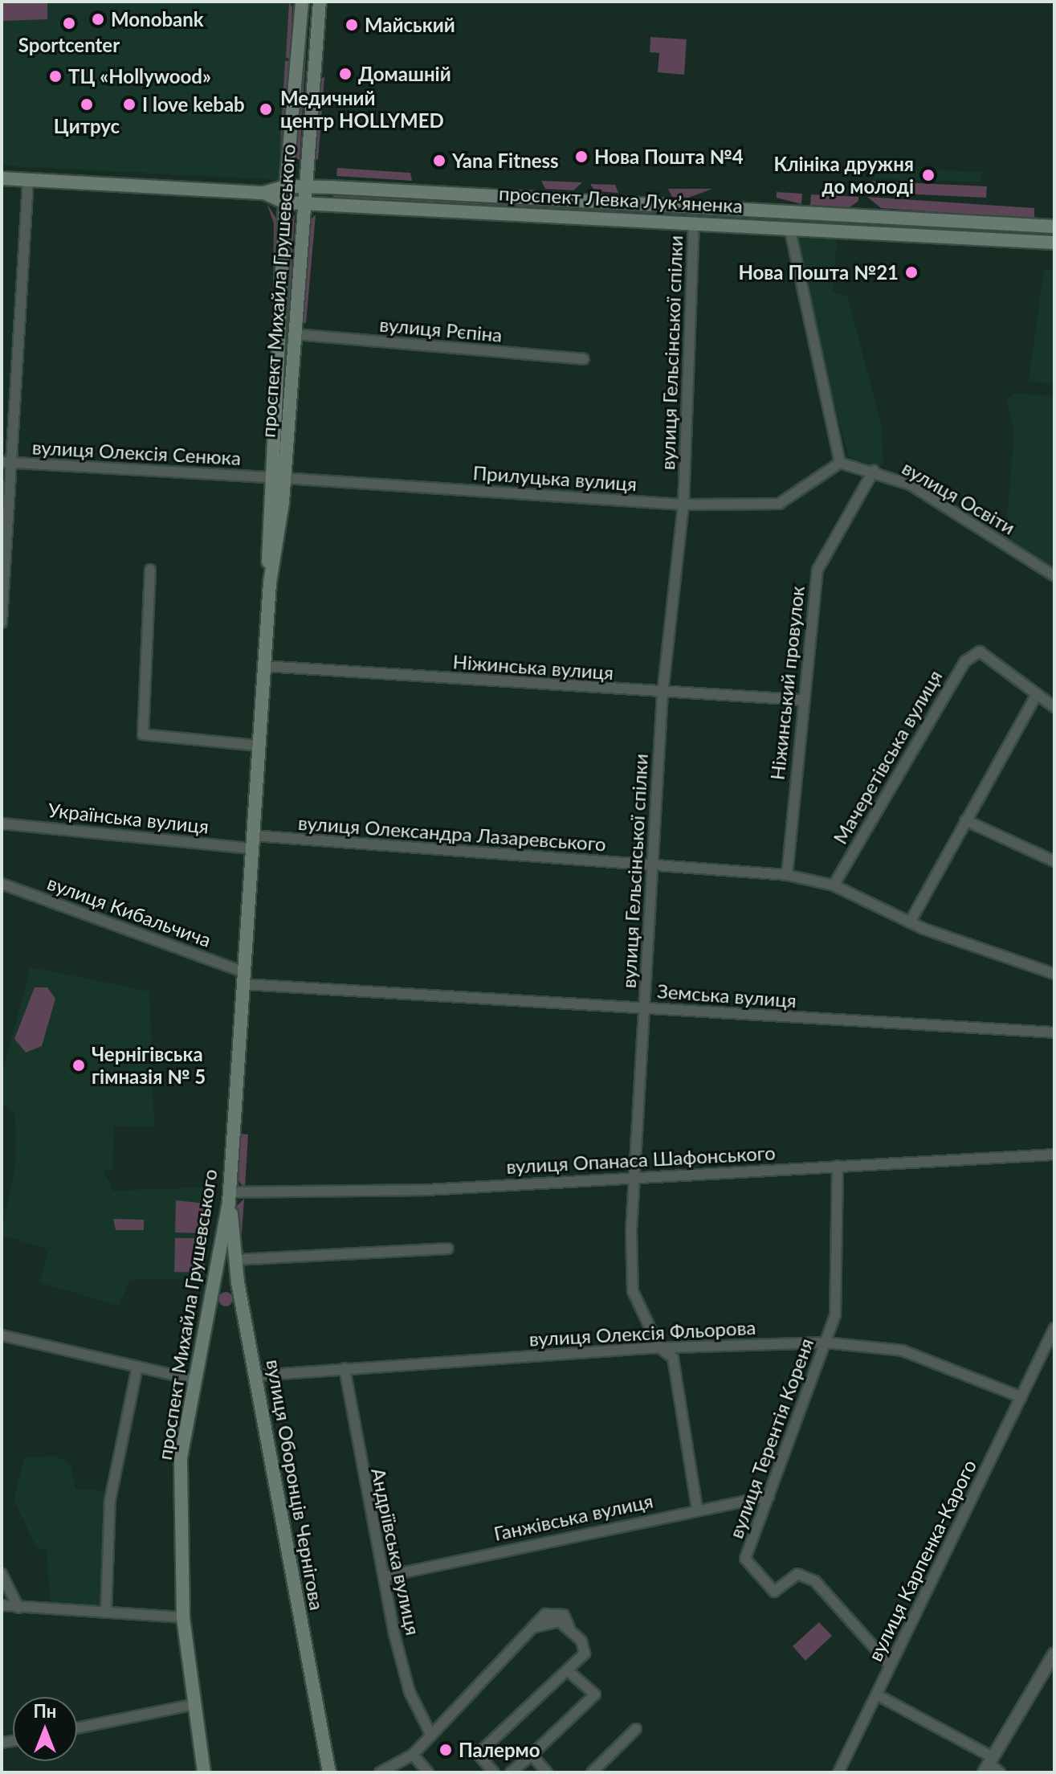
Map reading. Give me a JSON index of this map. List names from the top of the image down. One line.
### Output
{"streets":{"main road":["проспект Левка Лукʼяненка","проспект Михайла Грушевського","вулиця Оборонців Чернігова"],"street":["вулиця Рєпіна","вулиця Гельсінської спілки","вулиця Олексія Сенюка","Прилуцька вулиця","вулиця Освіти","Ніжинська вулиця","Ніжинський провулок","Мачеретівська вулиця","Українська вулиця","вулиця Олександра Лазаревського","вулиця Кибальчича","Земська вулиця","вулиця Опанаса Шафонського","вулиця Олексія Фльорова","вулиця Терентія Кореня","Ганжівська вулиця","Андріївська вулиця","вулиця Карпенка-Карого"]},"crossings":[["проспект Левка Лукʼяненка","проспект Михайла Грушевського"],["проспект Левка Лукʼяненка","вулиця Гельсінської спілки"],["проспект Михайла Грушевського","вулиця Рєпіна"],["проспект Михайла Грушевського","вулиця Олексія Сенюка"],["проспект Михайла Грушевського","Прилуцька вулиця"],["проспект Михайла Грушевського","Ніжинська вулиця"],["проспект Михайла Грушевського","Українська вулиця"],["проспект Михайла Грушевського","вулиця Олександра Лазаревського"],["проспект Михайла Грушевського","вулиця Кибальчича"],["проспект Михайла Грушевського","Земська вулиця"],["проспект Михайла Грушевського","вулиця Опанаса Шафонського"],["проспект Михайла Грушевського","вулиця Оборонців Чернігова"],["вулиця Гельсінської спілки","Прилуцька вулиця"],["вулиця Гельсінської спілки","Ніжинська вулиця"],["вулиця Гельсінської спілки","вулиця Олександра Лазаревського"],["вулиця Гельсінської спілки","Земська вулиця"],["вулиця Гельсінської спілки","вулиця Опанаса Шафонського"],["вулиця Гельсінської спілки","вулиця Олексія Фльорова"],["вулиця Гельсінської спілки","Ганжівська вулиця"],["Прилуцька вулиця","вулиця Освіти"],["вулиця Освіти","Ніжинський провулок"],["Ніжинська вулиця","Ніжинський провулок"],["Ніжинський провулок","вулиця Олександра Лазаревського"],["Мачеретівська вулиця","вулиця Олександра Лазаревського"],["Українська вулиця","вулиця Олександра Лазаревського"],["вулиця Кибальчича","Земська вулиця"],["вулиця Опанаса Шафонського","вулиця Терентія Кореня"],["вулиця Опанаса Шафонського","вулиця Оборонців Чернігова"],["вулиця Олексія Фльорова","вулиця Терентія Кореня"],["вулиця Олексія Фльорова","вулиця Оборонців Чернігова"],["вулиця Олексія Фльорова","Андріївська вулиця"],["вулиця Олексія Фльорова","вулиця Карпенка-Карого"],["вулиця Терентія Кореня","Ганжівська вулиця"],["вулиця Терентія Кореня","вулиця Карпенка-Карого"],["Ганжівська вулиця","Андріївська вулиця"]],"places":["Monobank","Sportcenter","Майський","Домашній","ТЦ «Hollywood»","Цитрус","I love kebab","Медичний центр HOLLYMED","Нова Пошта №4","Yana Fitness","Клініка дружня до молоді","Нова Пошта №21","Чернігівська гімназія № 5","Палермо"],"north":"top"}
